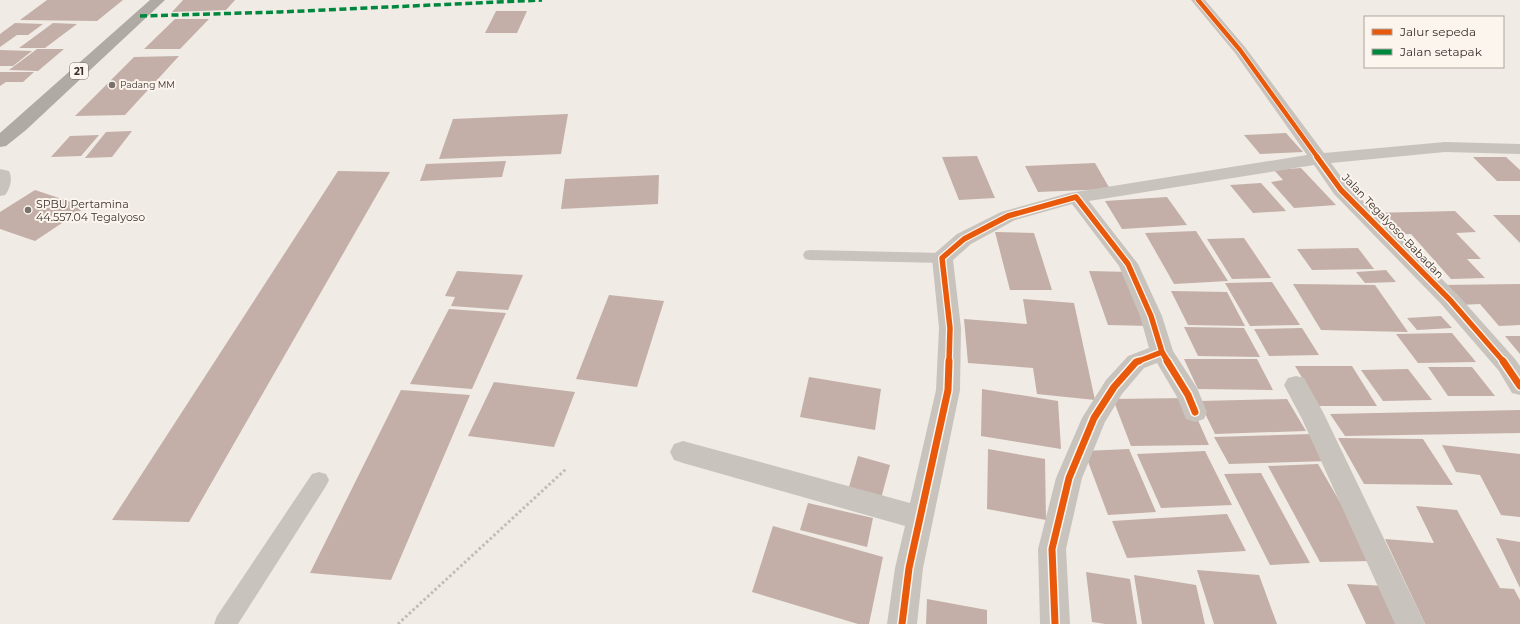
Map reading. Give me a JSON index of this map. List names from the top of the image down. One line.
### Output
{"streets":{"highway":["21"],"street":["Jalan Tegalyoso-Babadan"]},"places":["Padang MM","SPBU Pertamina 44.557.04 Tegalyoso"],"legend":["Jalur sepeda","Jalan setapak"]}
